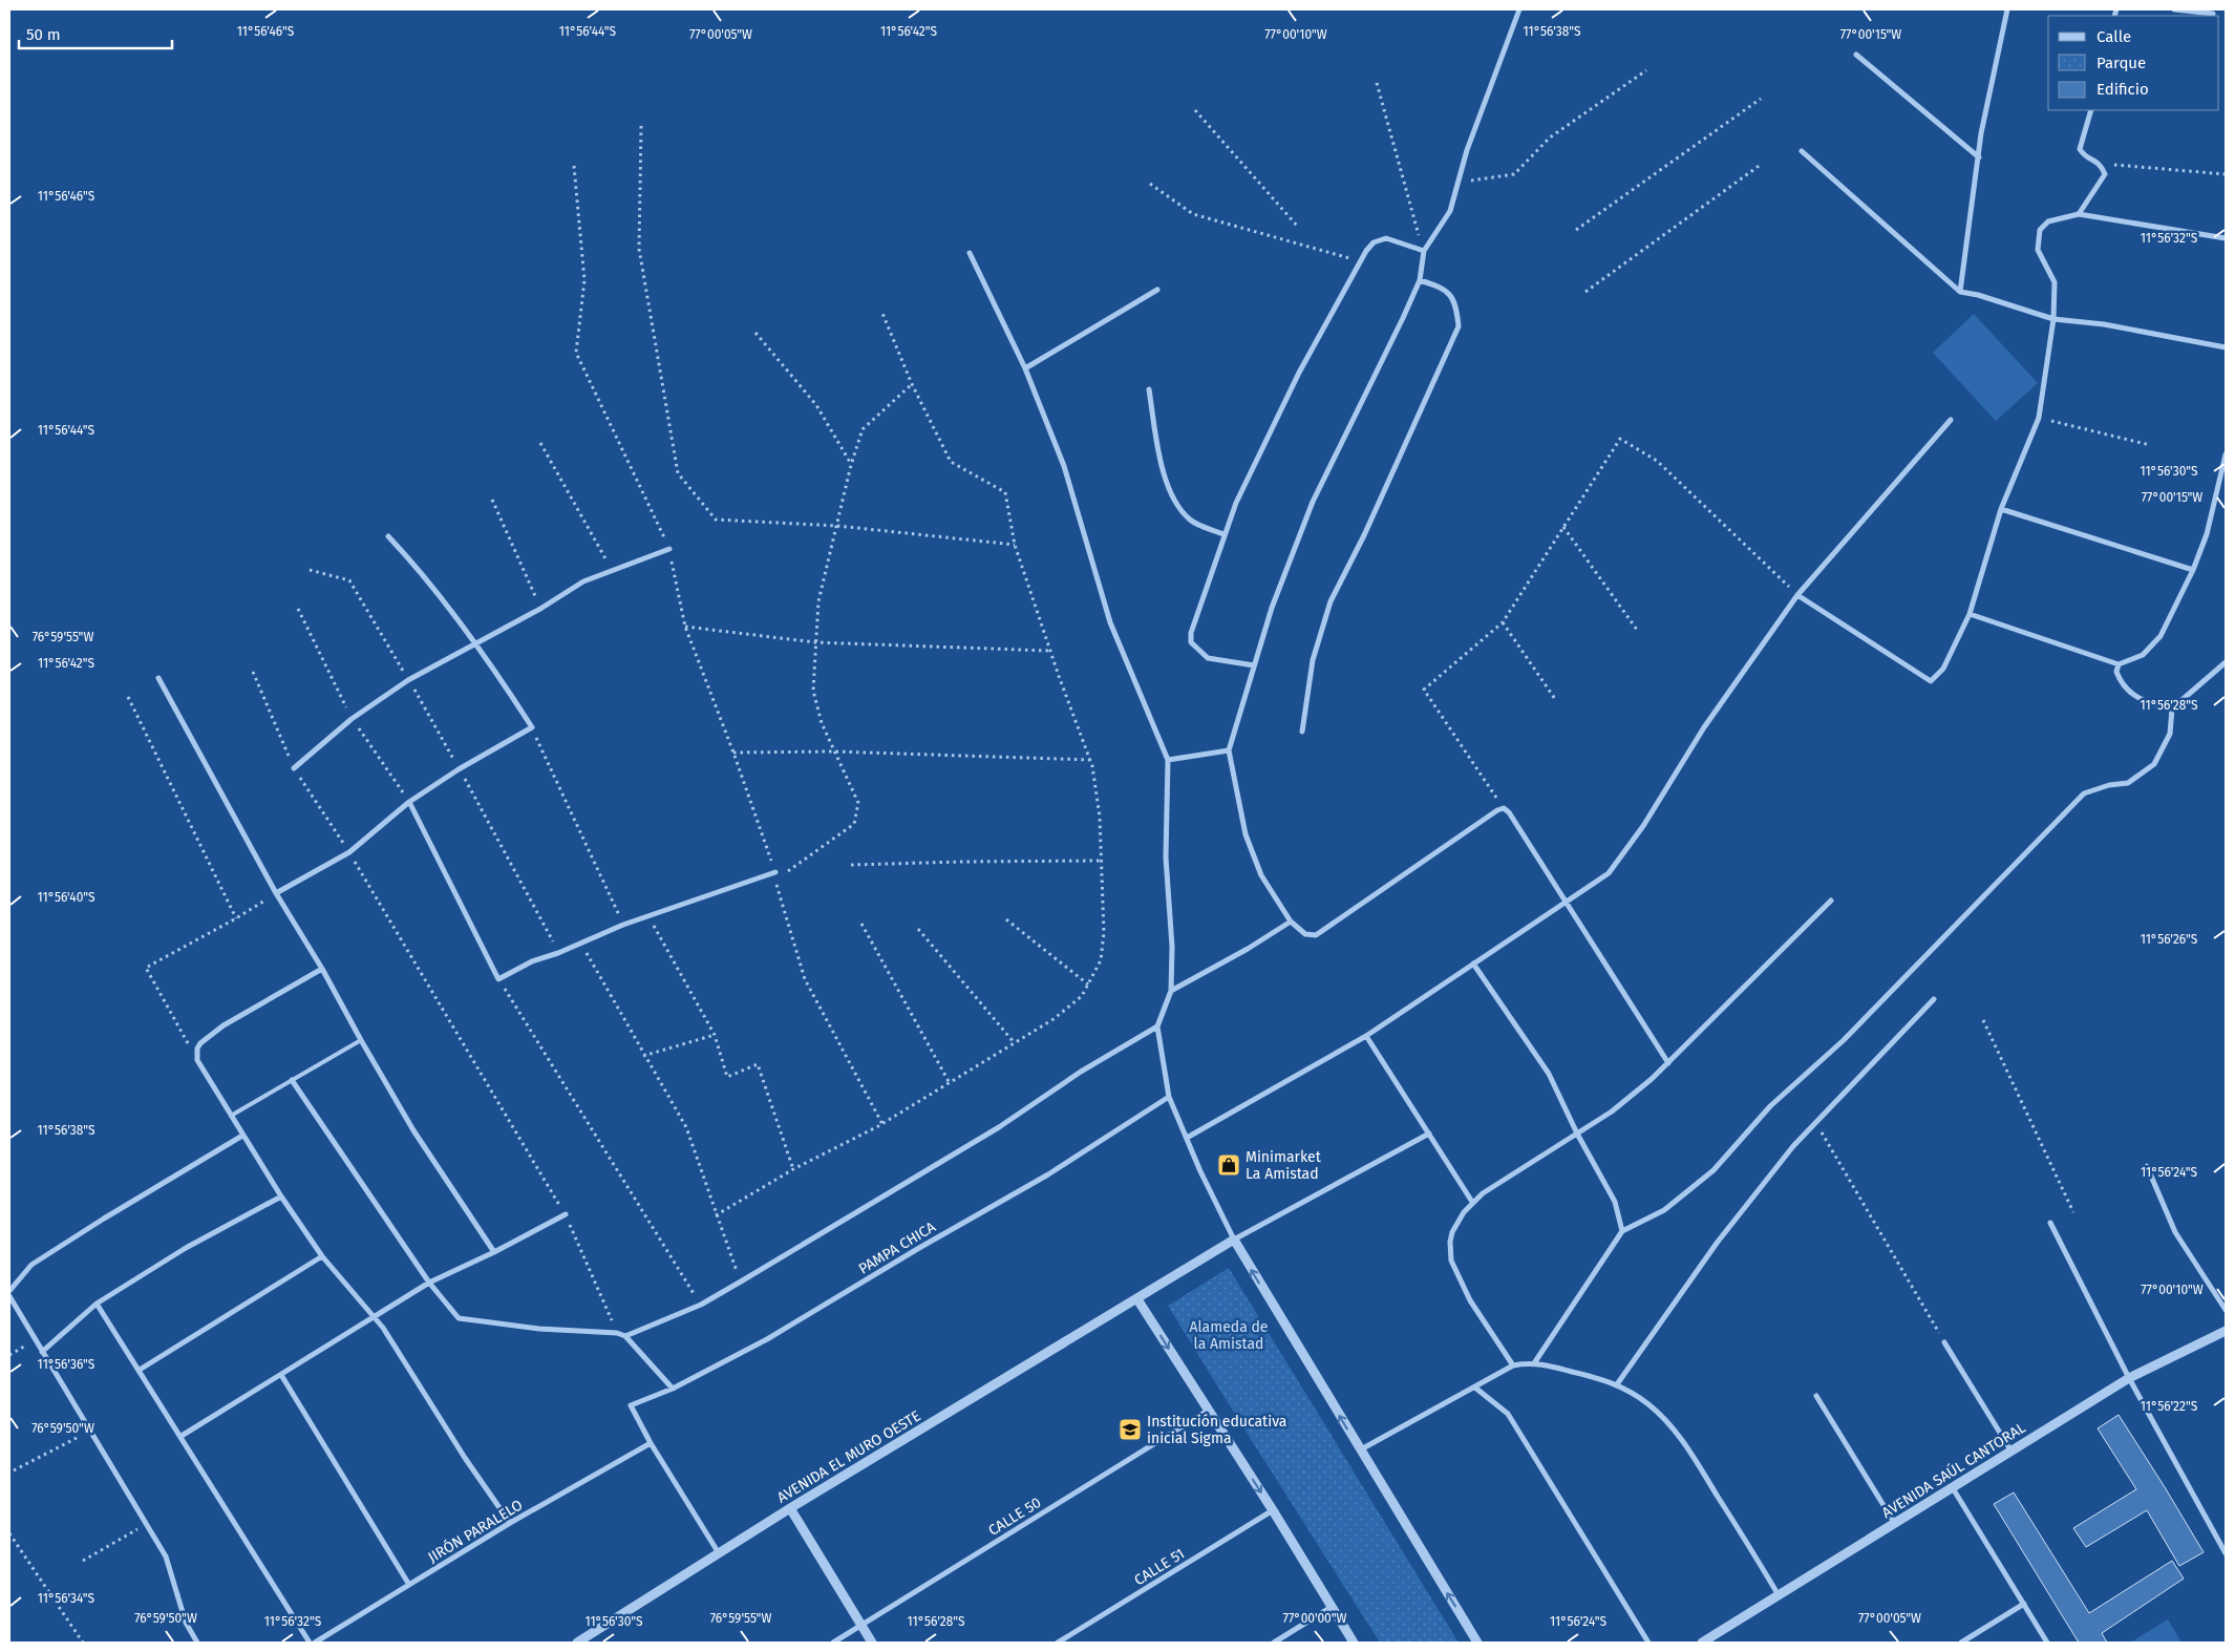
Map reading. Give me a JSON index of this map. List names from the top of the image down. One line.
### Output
{"streets":{"street":["PAMPA CHICA","AVENIDA EL MURO OESTE","AVENIDA SAÚL CANTORAL","CALLE 50","JIRÓN PARALELO","CALLE 51"]},"crossings":[["PAMPA CHICA","JIRÓN PARALELO"]],"parks":["Alameda de la Amistad"],"places":{"shop":["Minimarket La Amistad"],"school or university":["Institución educativa inicial Sigma"]},"legend":["Calle","Parque","Edificio"],"scale_bar":"50 m","coordinates":["11°56'46\"S","11°56'44\"S","11°56'42\"S","11°56'38\"S","77°00'05\"W","77°00'10\"W","77°00'15\"W","11°56'32\"S","11°56'30\"S","76°59'55\"W","11°56'28\"S","11°56'40\"S","11°56'26\"S","11°56'24\"S","11°56'36\"S","11°56'22\"S","76°59'50\"W","11°56'34\"S","77°00'00\"W"]}
